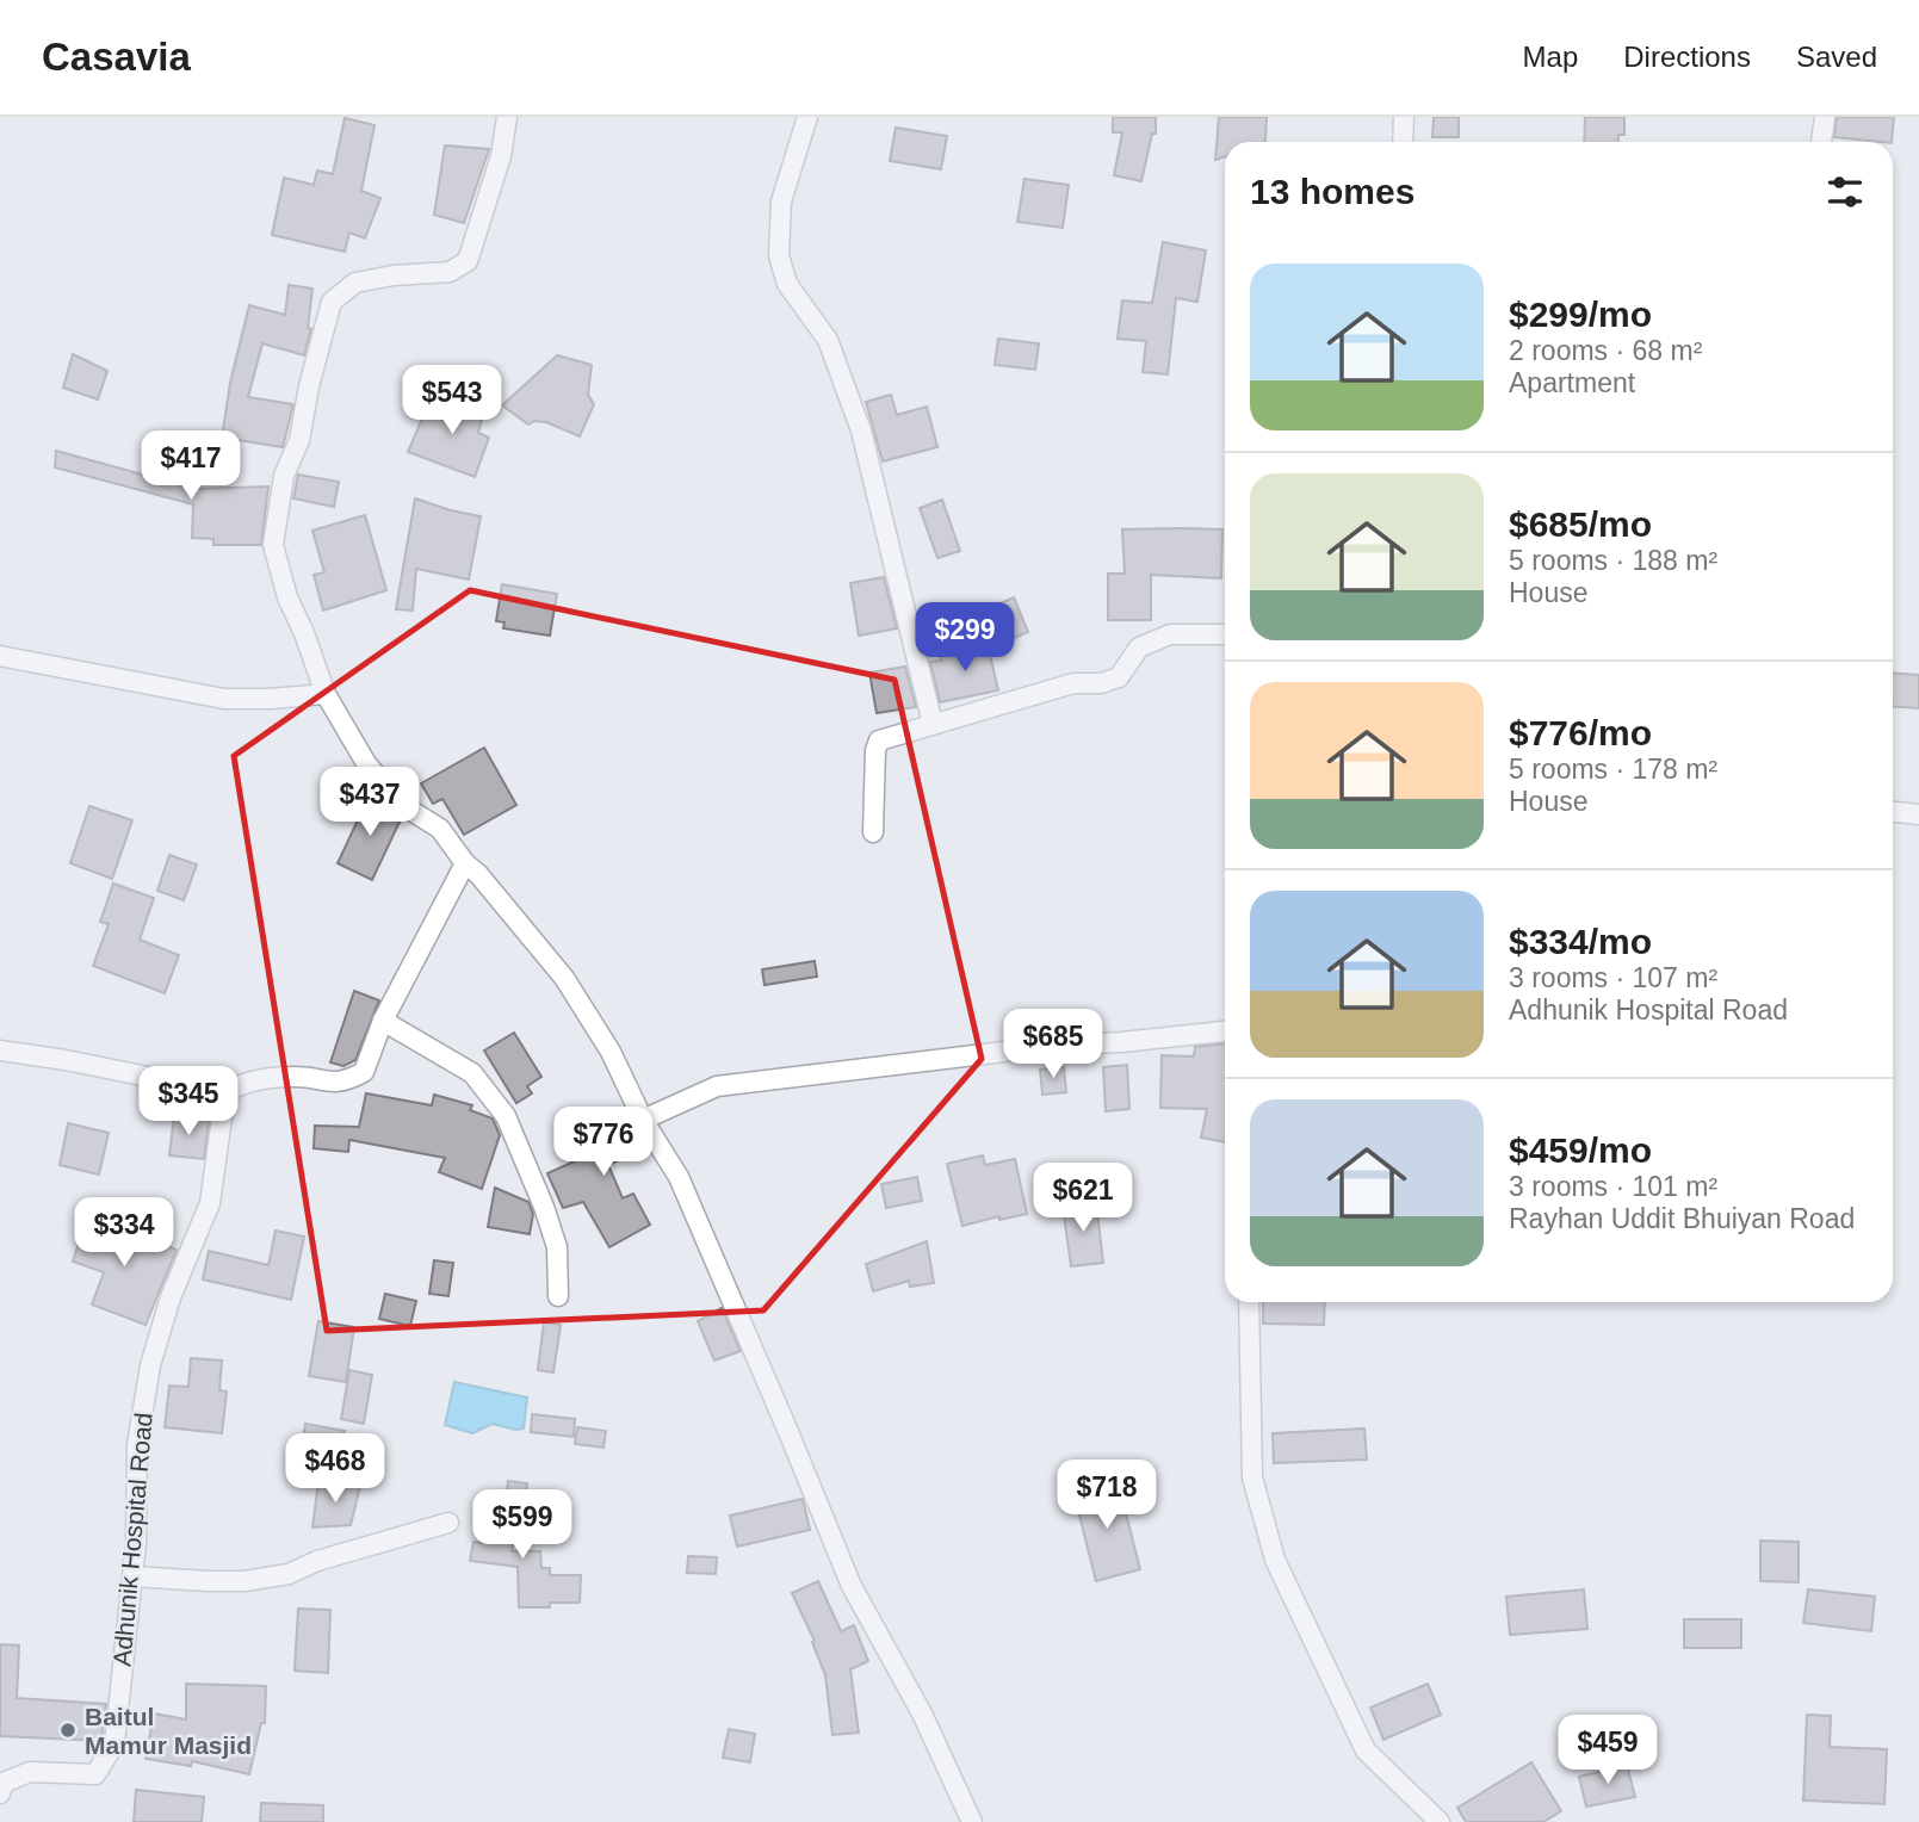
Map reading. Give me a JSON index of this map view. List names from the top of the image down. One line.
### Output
{"streets":{"street":["Adhunik Hospital Road"]},"places":["Baitul Mamur Masjid"],"page":{"header":"Casavia","nav":["Map","Directions","Saved"],"heading":"13 homes","list":[{"name":"$299/mo","note":"2 rooms · 68 m² · Apartment"},{"name":"$685/mo","note":"5 rooms · 188 m² · House"},{"name":"$776/mo","note":"5 rooms · 178 m² · House"},{"name":"$334/mo","note":"3 rooms · 107 m² · Adhunik Hospital Road"},{"name":"$459/mo","note":"3 rooms · 101 m² · Rayhan Uddit Bhuiyan Road"}],"price":["$543","$417","$299","$437","$685","$345","$776","$621","$334","$468","$718","$599","$459"]}}
